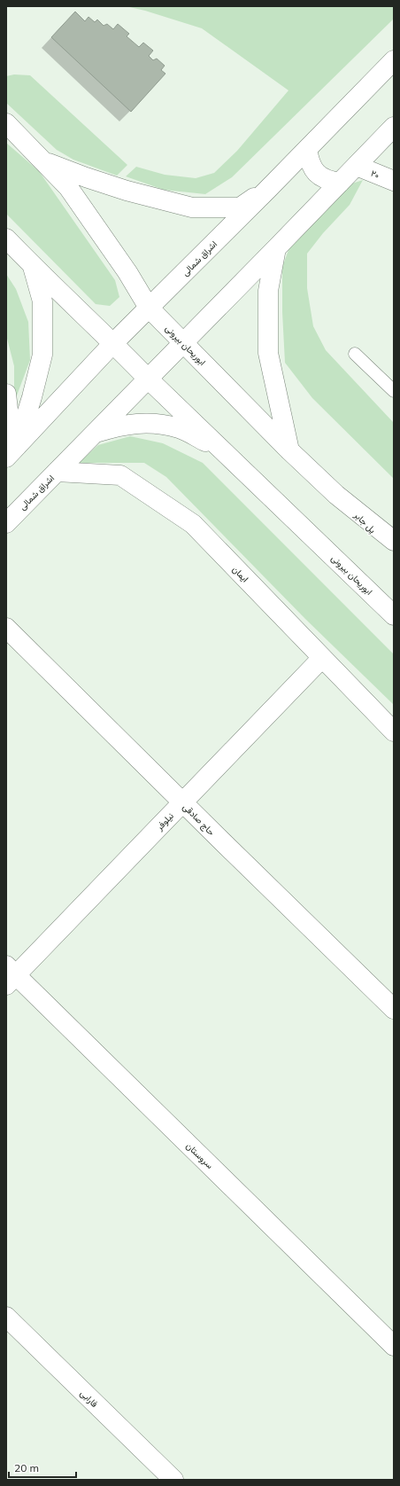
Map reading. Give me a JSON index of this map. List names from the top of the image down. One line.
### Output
{"streets":{"main road":["۲۰","اشراق شمالی","ابوریحان بیرونی","پل جابر","ایمان","حاج صادقی","نیلوفر","سروستان","فارابی"]},"crossings":[["۲۰","اشراق شمالی"],["اشراق شمالی","ابوریحان بیرونی"],["اشراق شمالی","ایمان"],["ابوریحان بیرونی","پل جابر"],["ایمان","نیلوفر"],["حاج صادقی","نیلوفر"],["نیلوفر","سروستان"]],"scale_bar":"20 m"}
